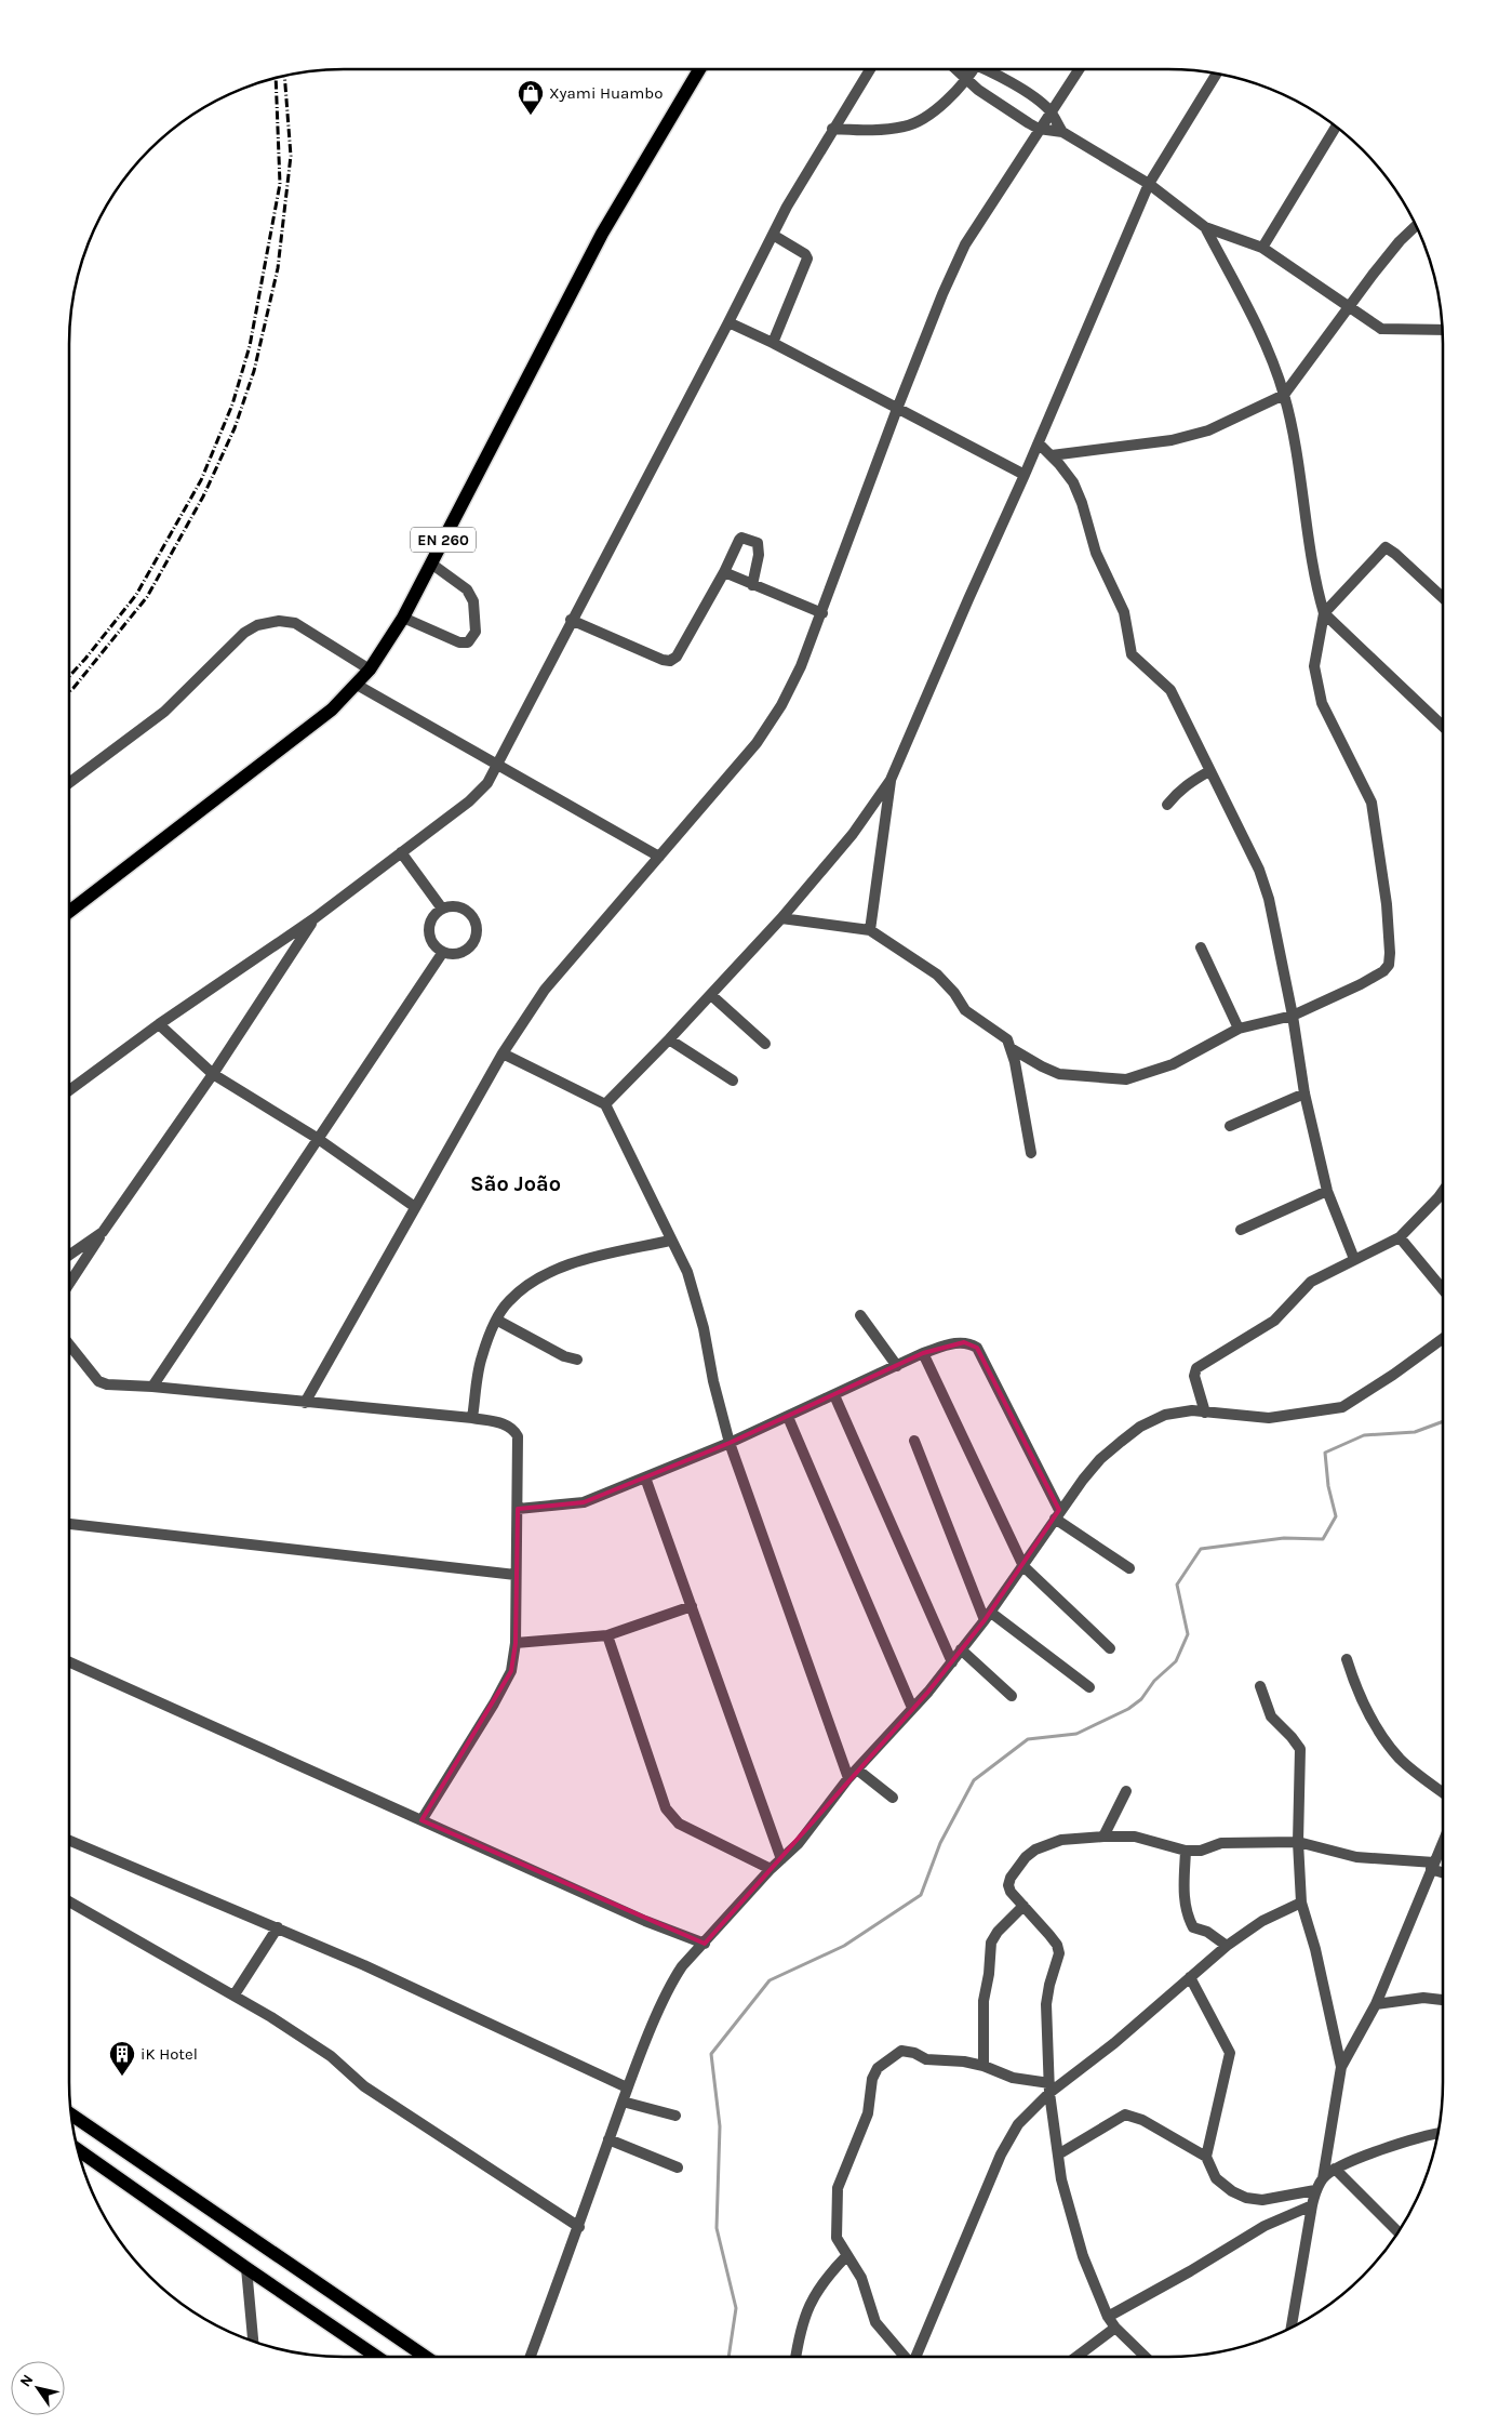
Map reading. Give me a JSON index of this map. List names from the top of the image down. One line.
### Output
{"streets":{"main road":["EN 260"]},"districts":["São João"],"places":{"shop":["Xyami Huambo"],"building":["iK Hotel"]},"north":"top left"}
